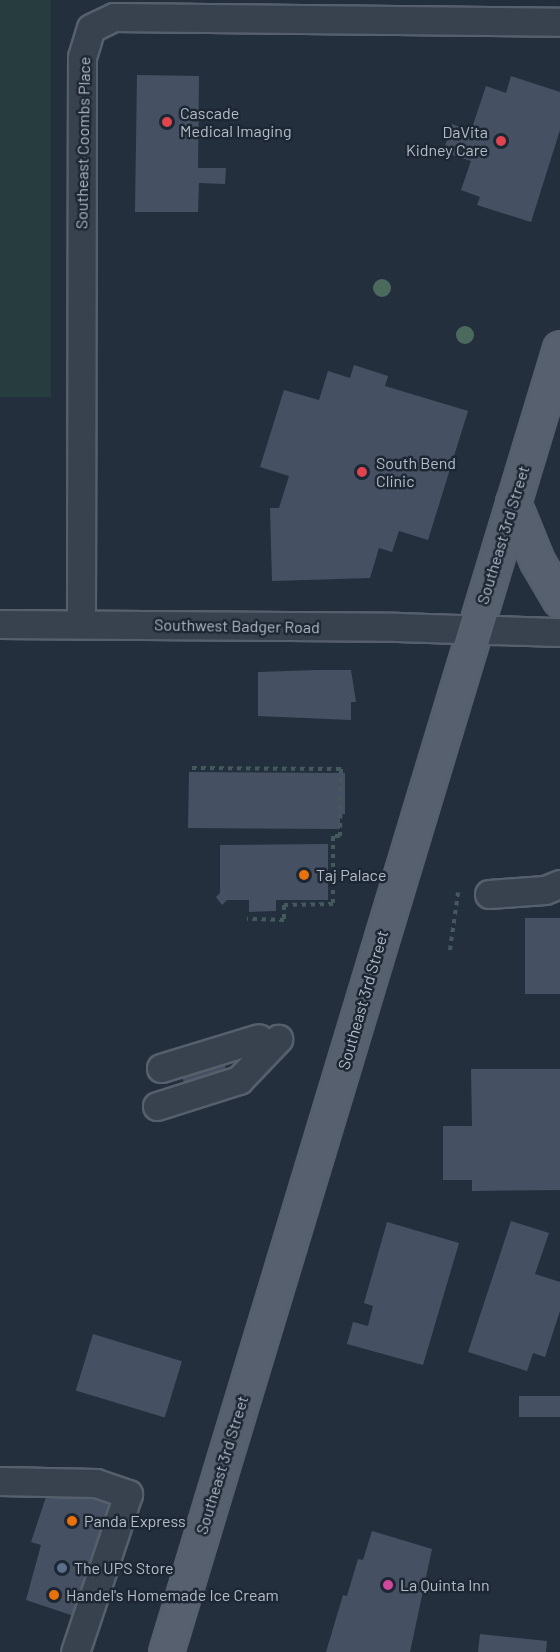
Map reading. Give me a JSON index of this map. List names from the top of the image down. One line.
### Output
{"streets":{"main road":["Southeast 3rd Street"],"street":["Southeast Coombs Place","Southwest Badger Road"]},"crossings":[["Southeast Coombs Place","Southwest Badger Road"],["Southeast 3rd Street","Southwest Badger Road"]],"places":["Cascade Medical Imaging","DaVita Kidney Care","South Bend Clinic","Taj Palace","Panda Express","The UPS Store","La Quinta Inn","Handel's Homemade Ice Cream"]}
